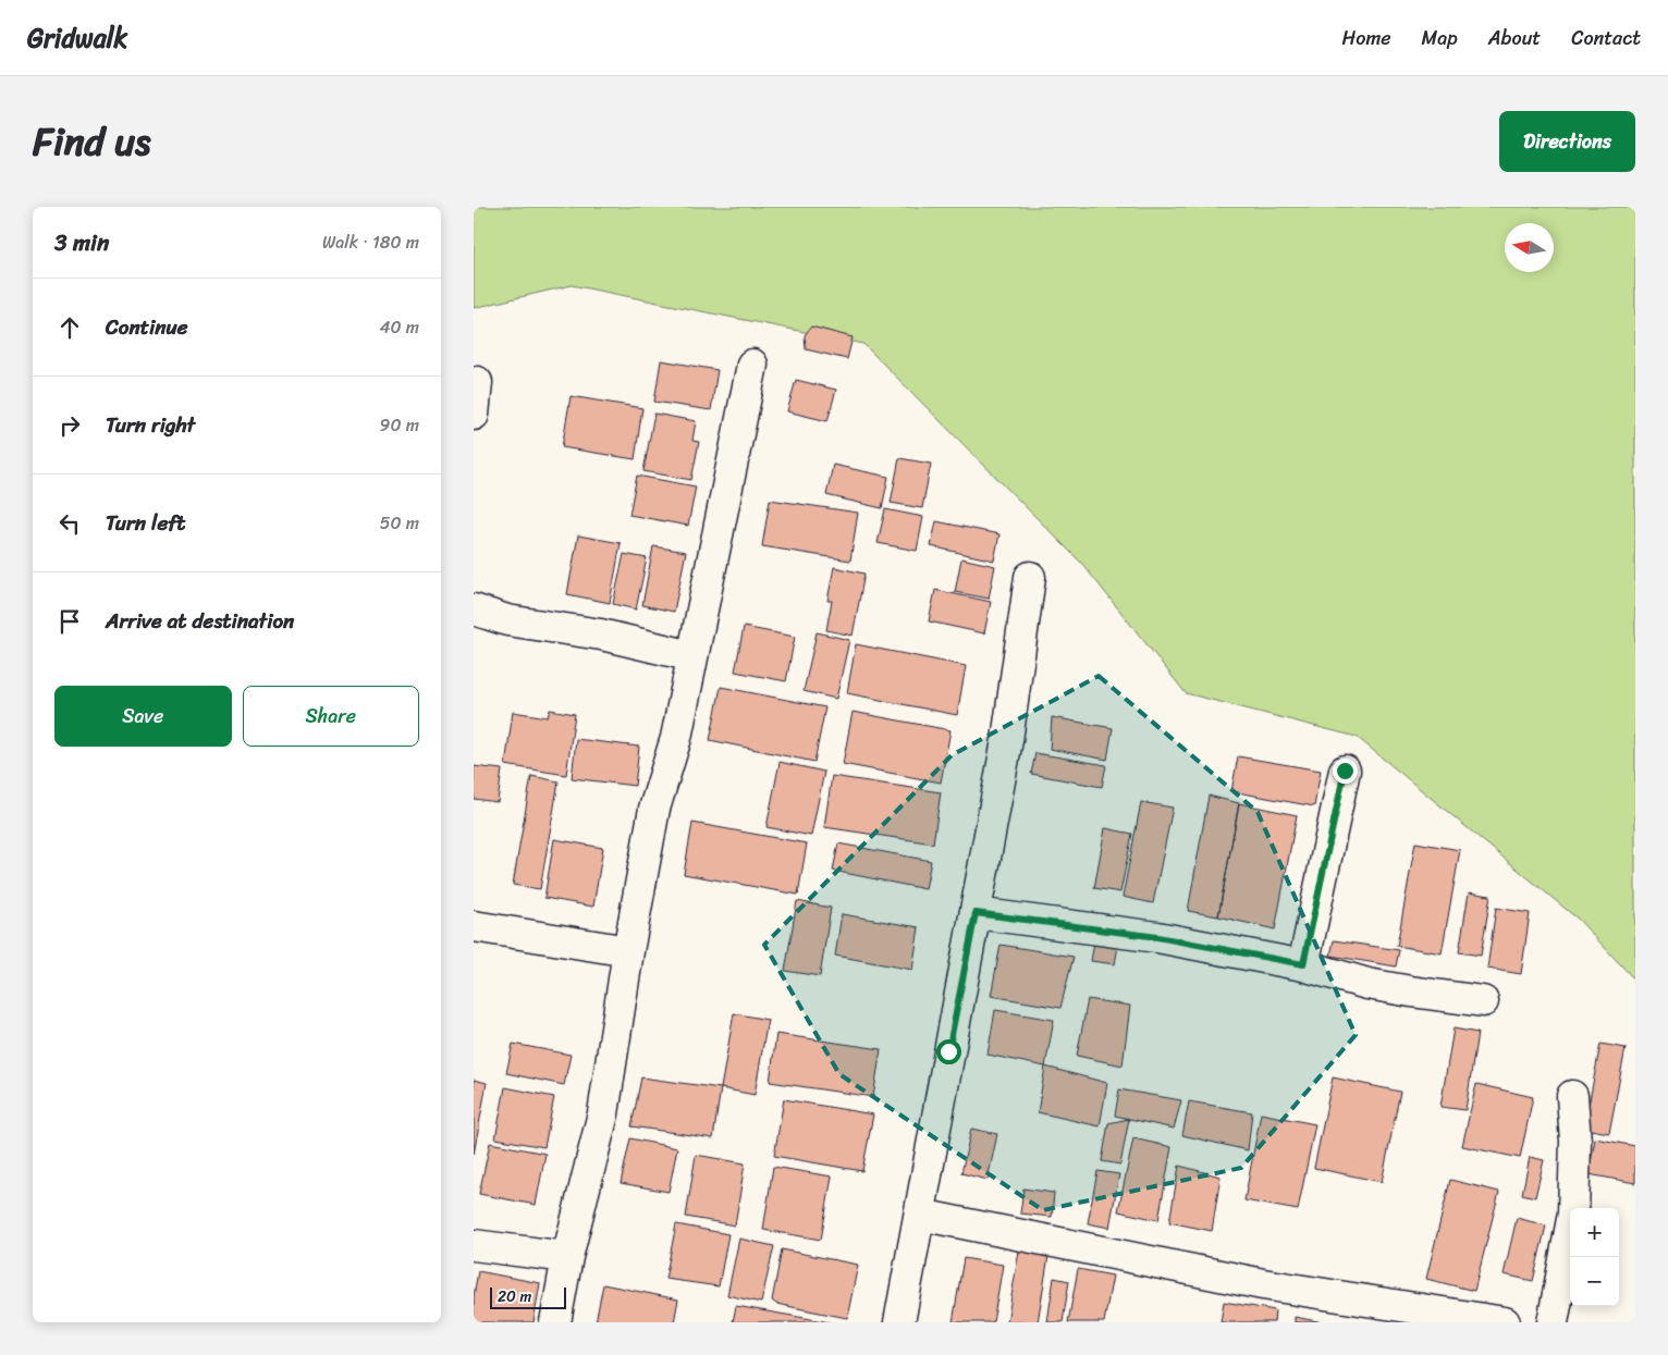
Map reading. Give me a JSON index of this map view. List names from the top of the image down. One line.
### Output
{"scale_bar":"20 m","north":"left","page":{"header":"Gridwalk","nav":["Home","Map","About","Contact"],"title":"Find us","buttons":["Directions",["Save","Share"]],"heading":["3 min","Walk · 180 m"],"list":[["Continue","40 m"],["Turn right","90 m"],["Turn left","50 m"],"Arrive at destination"],"map_buttons":["+","−"],"scale":"20 m"}}
